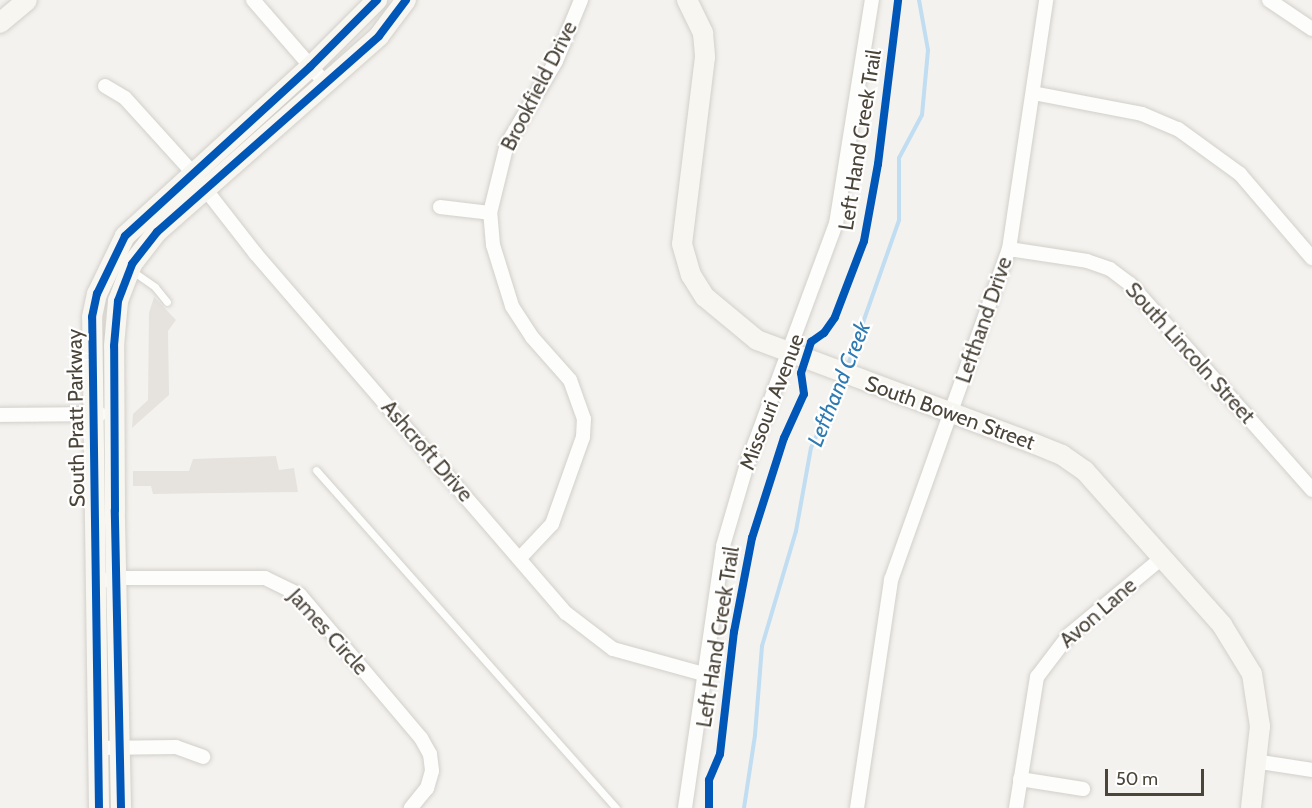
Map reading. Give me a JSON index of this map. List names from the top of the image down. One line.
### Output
{"streets":{"street":["Brookfield Drive","Lefthand Drive","South Lincoln Street","Missouri Avenue","South Bowen Street","South Pratt Parkway","Ashcroft Drive","Avon Lane","James Circle"],"cycle path":["Left Hand Creek Trail"]},"crossings":[["Brookfield Drive","Ashcroft Drive"],["Lefthand Drive","South Lincoln Street"],["Lefthand Drive","South Bowen Street"],["Missouri Avenue","South Bowen Street"],["Missouri Avenue","Ashcroft Drive"],["South Bowen Street","Avon Lane"],["South Pratt Parkway","Ashcroft Drive"],["South Pratt Parkway","James Circle"]],"water":["Lefthand Creek"],"scale_bar":"50 m"}
